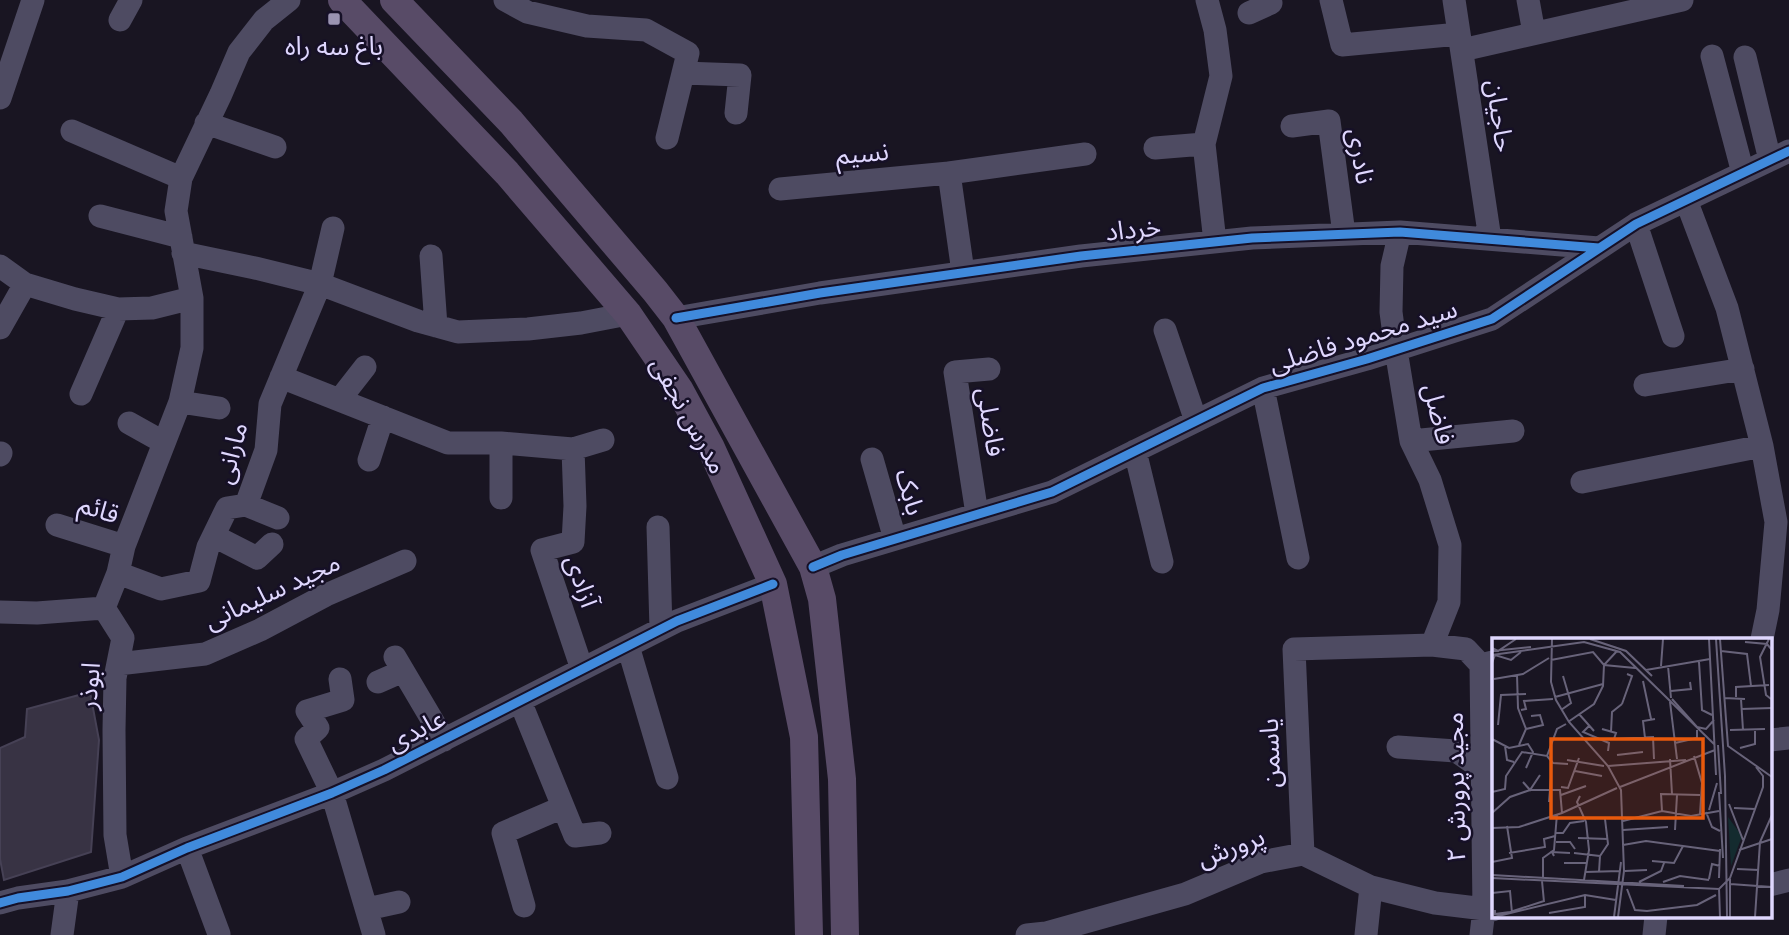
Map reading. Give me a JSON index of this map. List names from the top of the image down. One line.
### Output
{"streets":{"main road":["مدرس نجفی"],"street":["حاجیان","نسیم","نادری","خرداد","سید محمود فاضلی","فاضل","فاضلی","مارانی","بابک","قائم","آزادی","مجید سلیمانی","ابوذر","عابدی","یاسمن","مجید پرورش ۲","پرورش"]},"crossings":[["حاجیان","خرداد"],["نادری","خرداد"],["خرداد","سید محمود فاضلی"],["خرداد","فاضل"],["خرداد","مدرس نجفی"],["سید محمود فاضلی","فاضل"],["سید محمود فاضلی","مدرس نجفی"],["سید محمود فاضلی","فاضلی"],["سید محمود فاضلی","بابک"],["فاضل","یاسمن"],["مدرس نجفی","عابدی"],["آزادی","عابدی"],["مجید سلیمانی","ابوذر"],["ابوذر","عابدی"],["یاسمن","پرورش"],["مجید پرورش ۲","پرورش"]],"places":{"transit":["باغ سه راه"]}}
